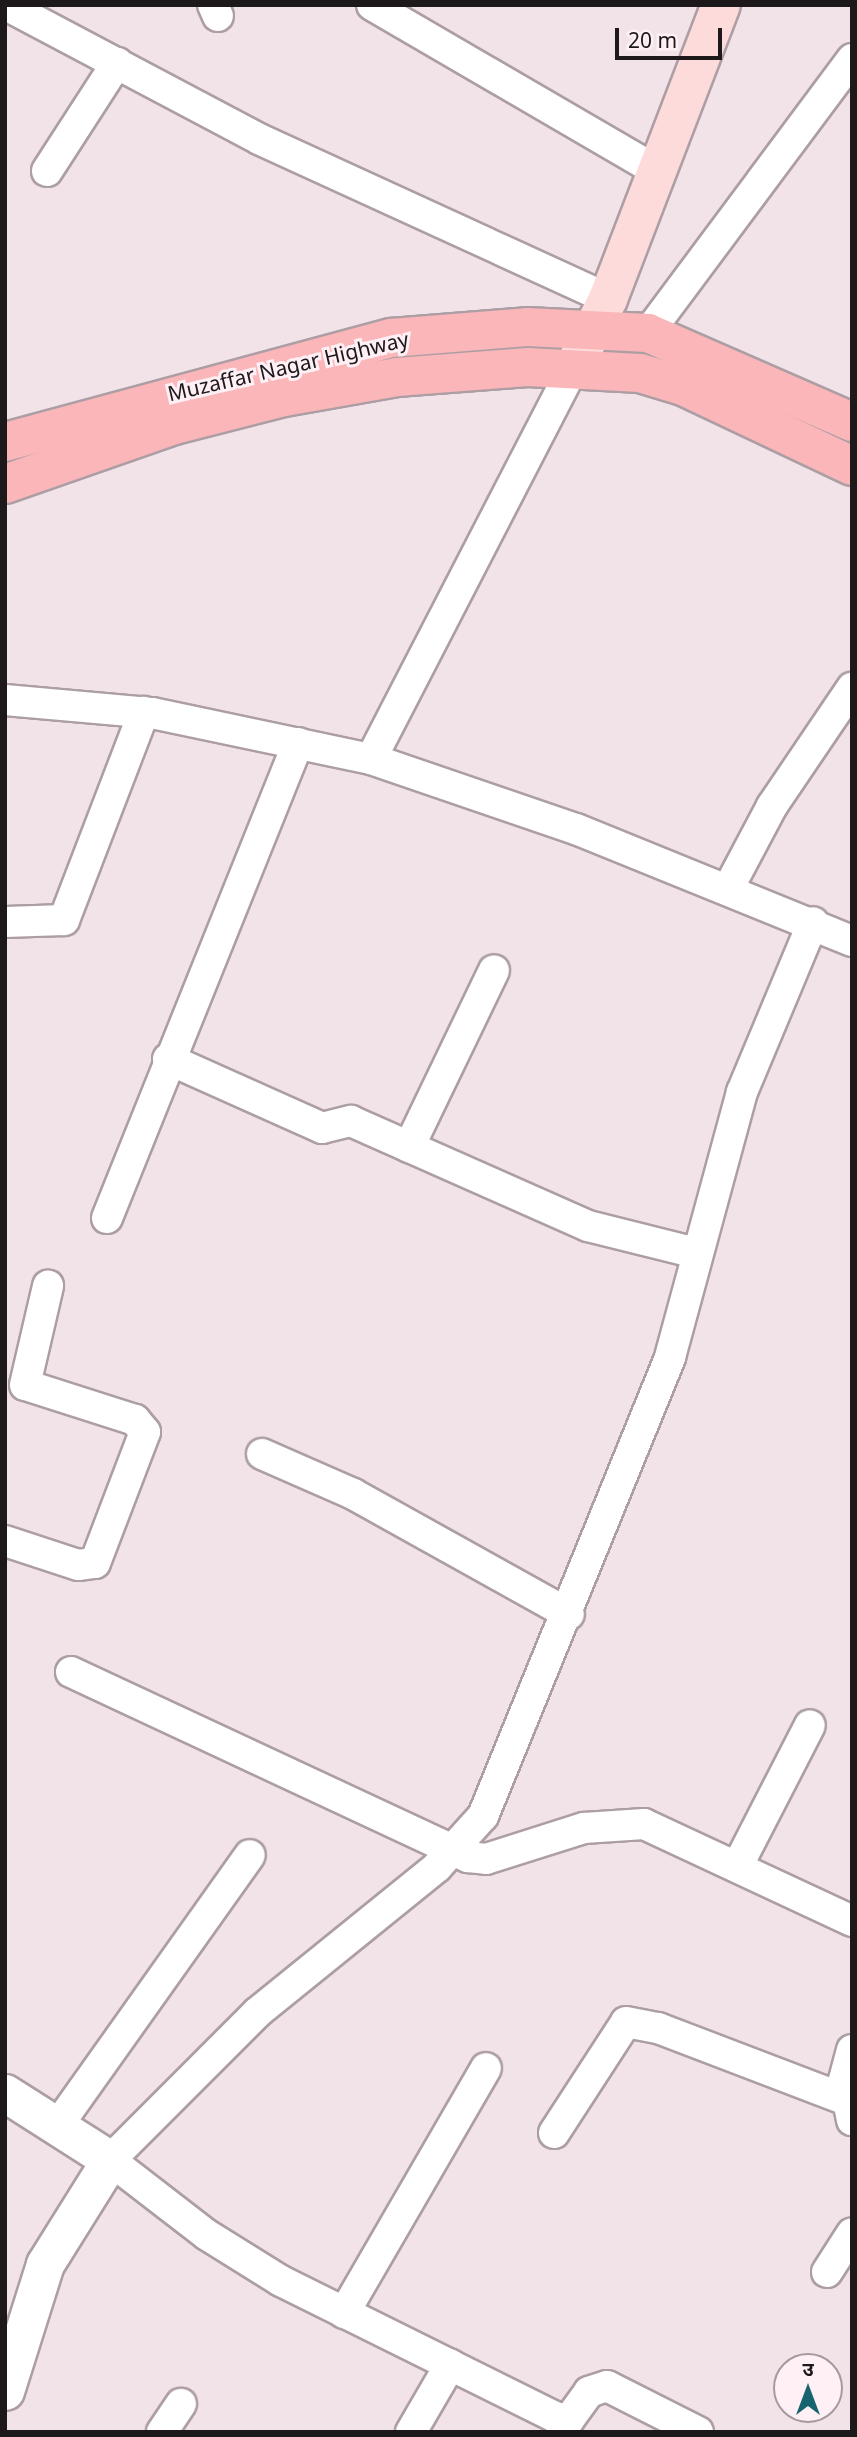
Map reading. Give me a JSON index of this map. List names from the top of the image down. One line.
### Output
{"streets":{"main road":["Muzaffar Nagar Highway"]},"scale_bar":"20 m","north":"top"}
